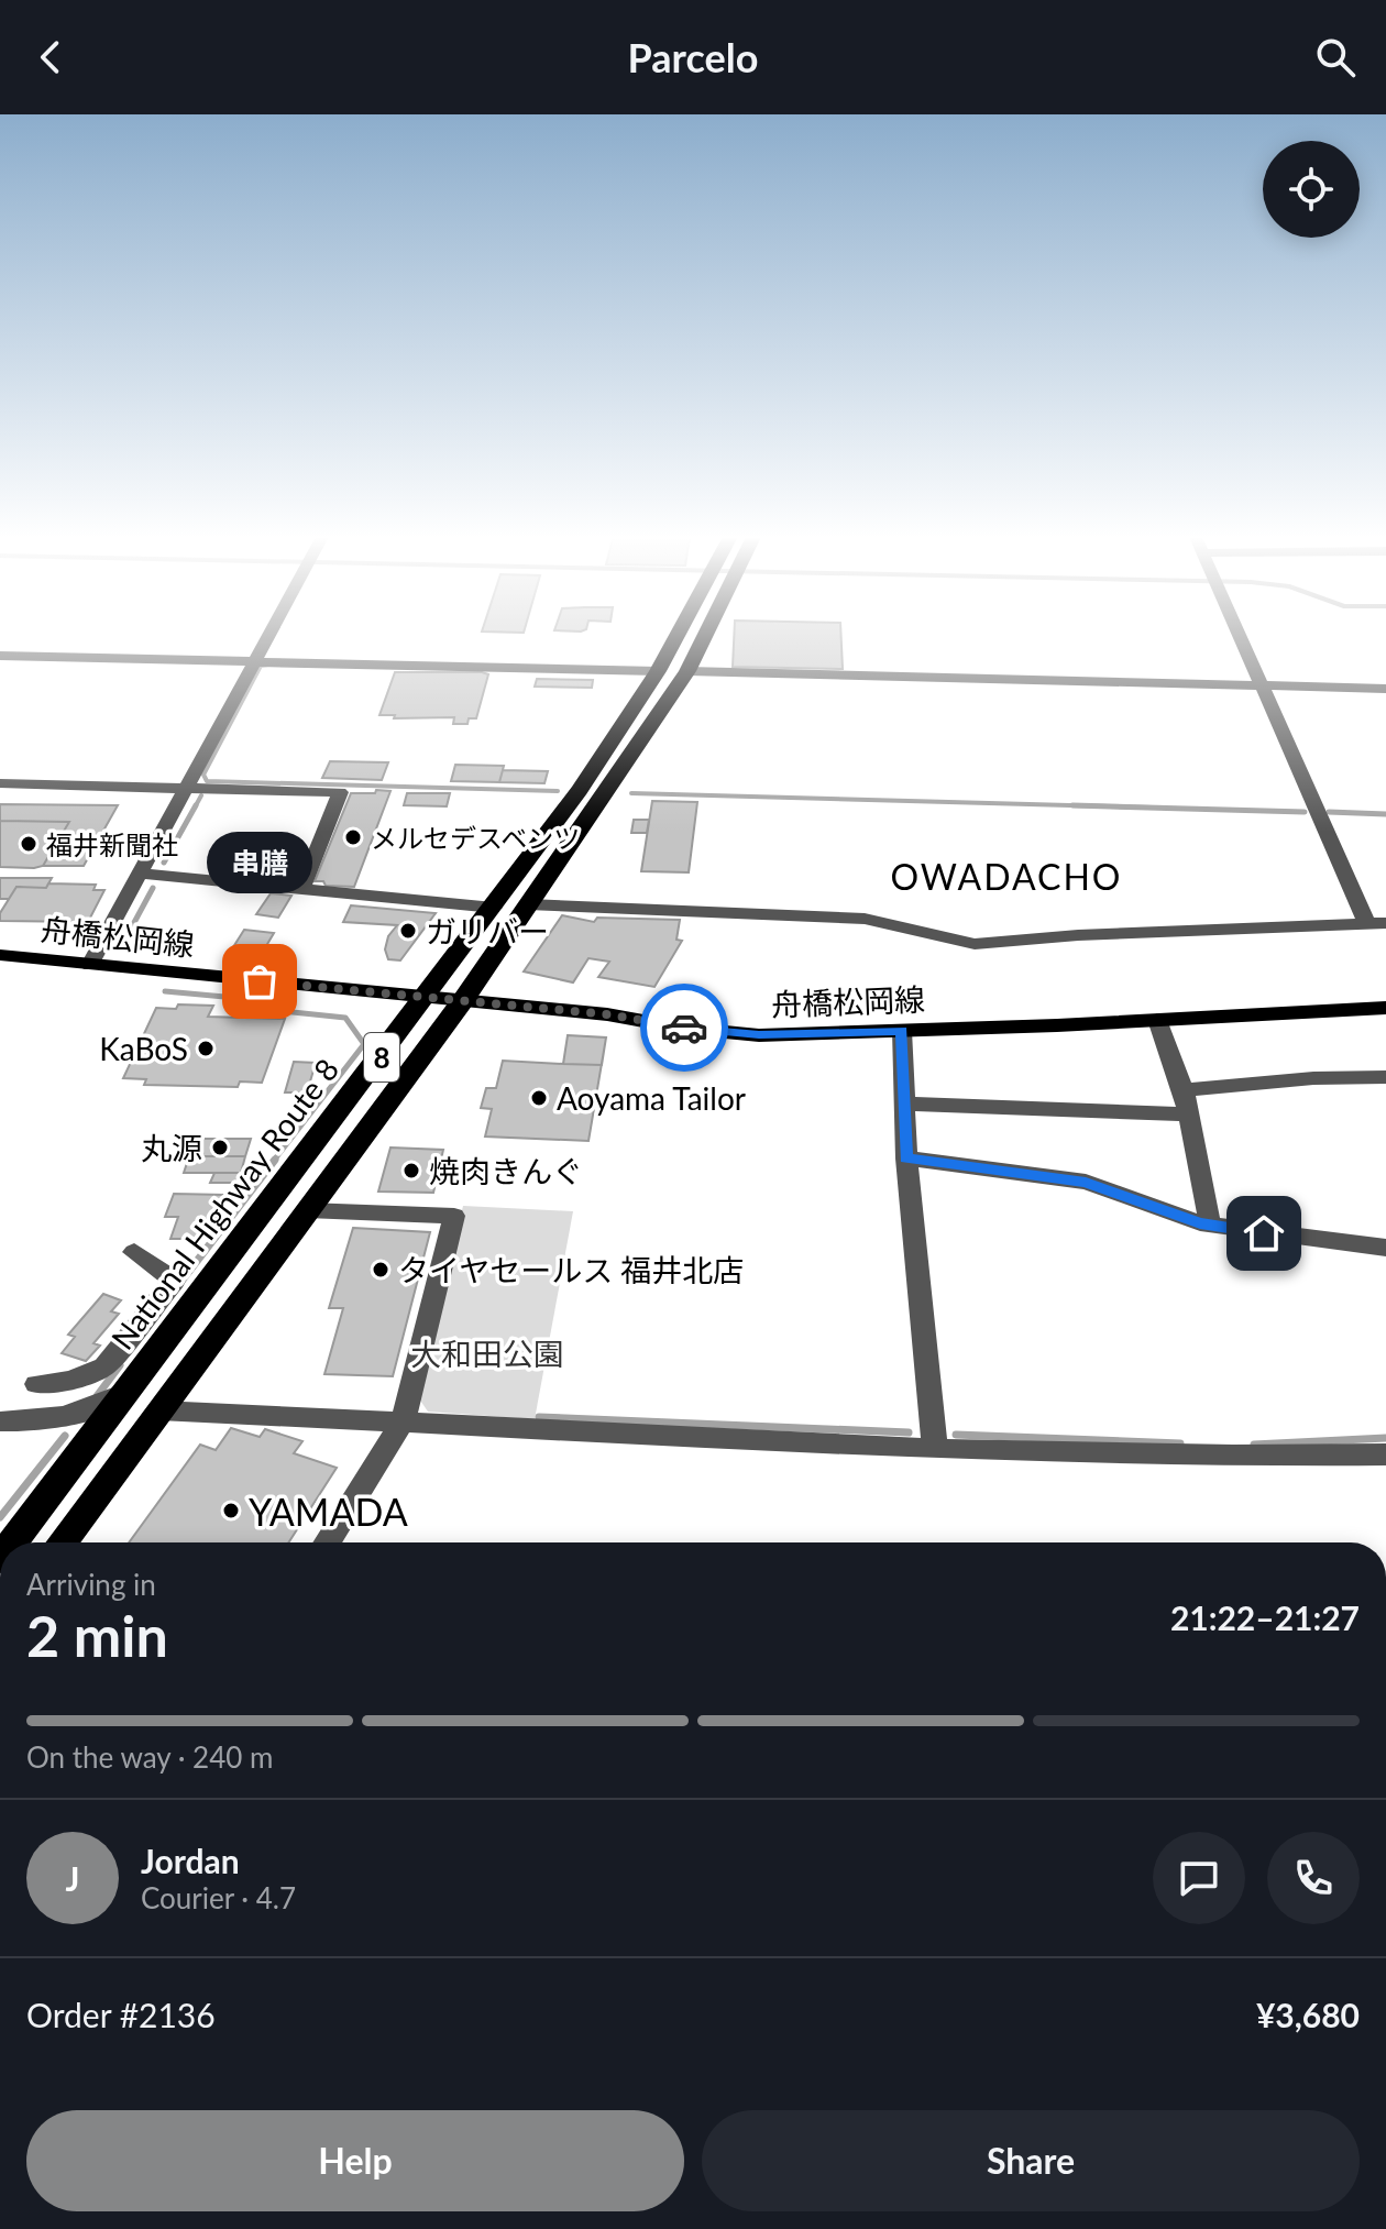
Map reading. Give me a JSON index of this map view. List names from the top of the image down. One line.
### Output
{"streets":{"highway":["8","National Highway Route 8"],"main road":["舟橋松岡線"]},"crossings":[["舟橋松岡線","8"],["舟橋松岡線","National Highway Route 8"]],"districts":["OWADACHO"],"parks":["大和田公園"],"places":["メルセデスベンツ","福井新聞社","ガリバー","串膳","KaBoS","Aoyama Tailor","丸源","焼肉きんぐ","タイヤセールス 福井北店","YAMADA"],"page":{"header":"Parcelo","bubble":"串膳","heading":["2 min","Arriving in","21:22–21:27"],"panel":["Jordan","Courier · 4.7","Order #2136","¥3,680"],"bar":"On the way · 240 m","round":"J","buttons":["Help","Share"]}}
